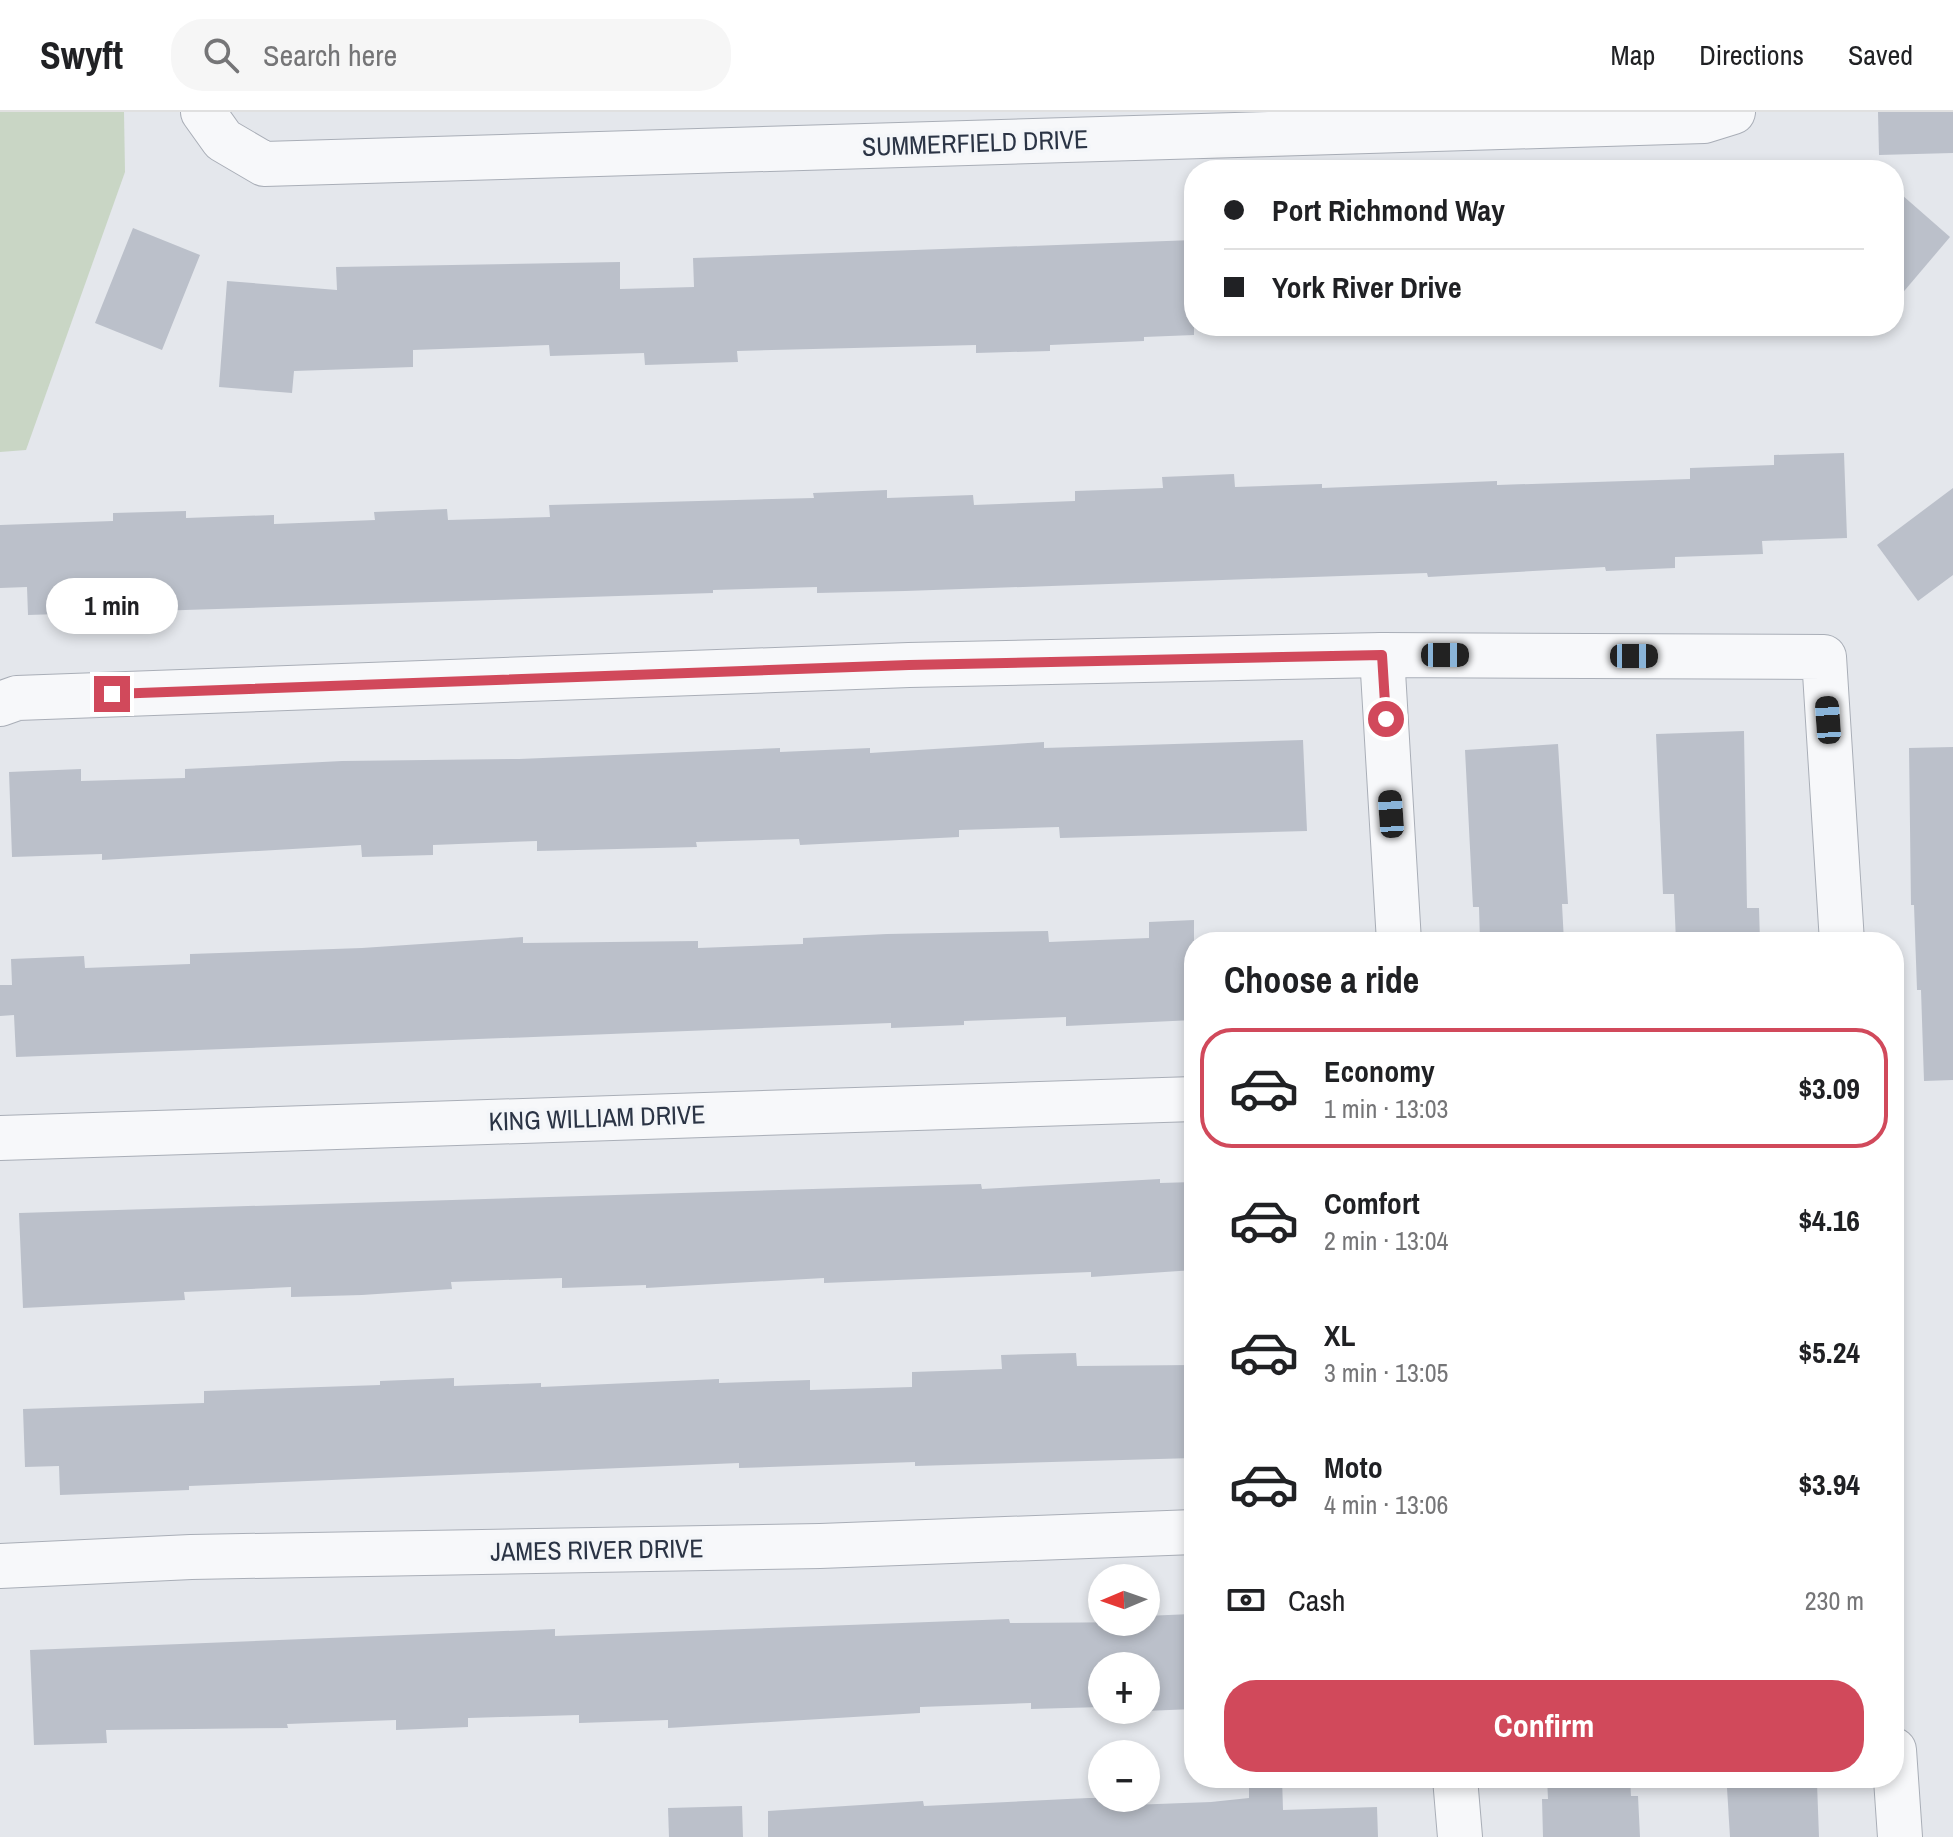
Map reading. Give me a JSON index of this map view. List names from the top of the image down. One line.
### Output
{"streets":{"street":["SUMMERFIELD DRIVE","KING WILLIAM DRIVE","JAMES RIVER DRIVE"]},"north":"left","page":{"header":"Swyft","search":"Search here","nav":["Map","Directions","Saved"],"banner":["Port Richmond Way","York River Drive"],"bubble":"1 min","heading":"Choose a ride","list":[{"name":"Economy","note":"1 min · 13:03","value":"$3.09"},{"name":"Comfort","note":"2 min · 13:04","value":"$4.16"},{"name":"XL","note":"3 min · 13:05","value":"$5.24"},{"name":"Moto","note":"4 min · 13:06","value":"$3.94"}],"pay":["Cash","230 m"],"map_buttons":["+","−"],"buttons":"Confirm"}}
